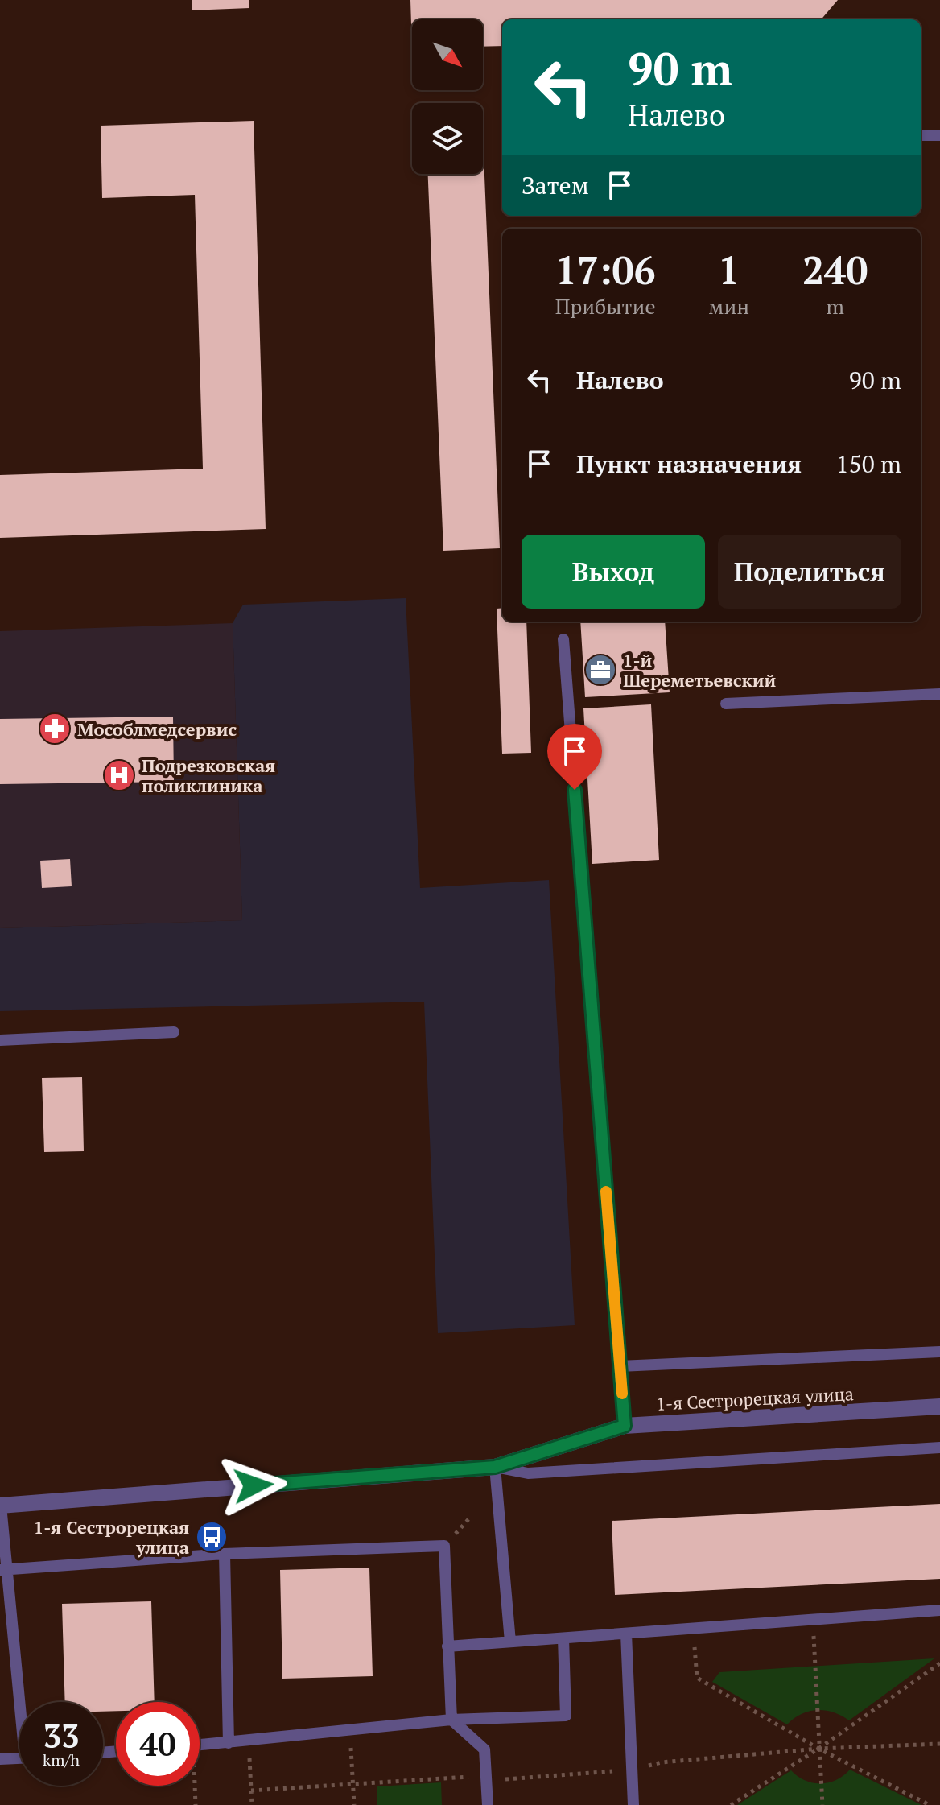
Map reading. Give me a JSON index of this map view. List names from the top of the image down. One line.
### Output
{"streets":{"street":["1-я Сестрорецкая улица"]},"places":{"office":["1-й Шереметьевский"],"pharmacy":["Мособлмедсервис"],"hospital":["Подрезковская поликлиника"],"bus stop":["1-я Сестрорецкая улица"]},"north":"bottom right","page":{"turn":["90 m","Налево"],"then":"Затем","eta":["17:06","Прибытие","1","мин","240","m"],"list":[{"name":"Налево","value":"90 m"},{"name":"Пункт назначения","value":"150 m"}],"buttons":["Выход","Поделиться"],"speed":"33 km/h","limit":"40"}}
